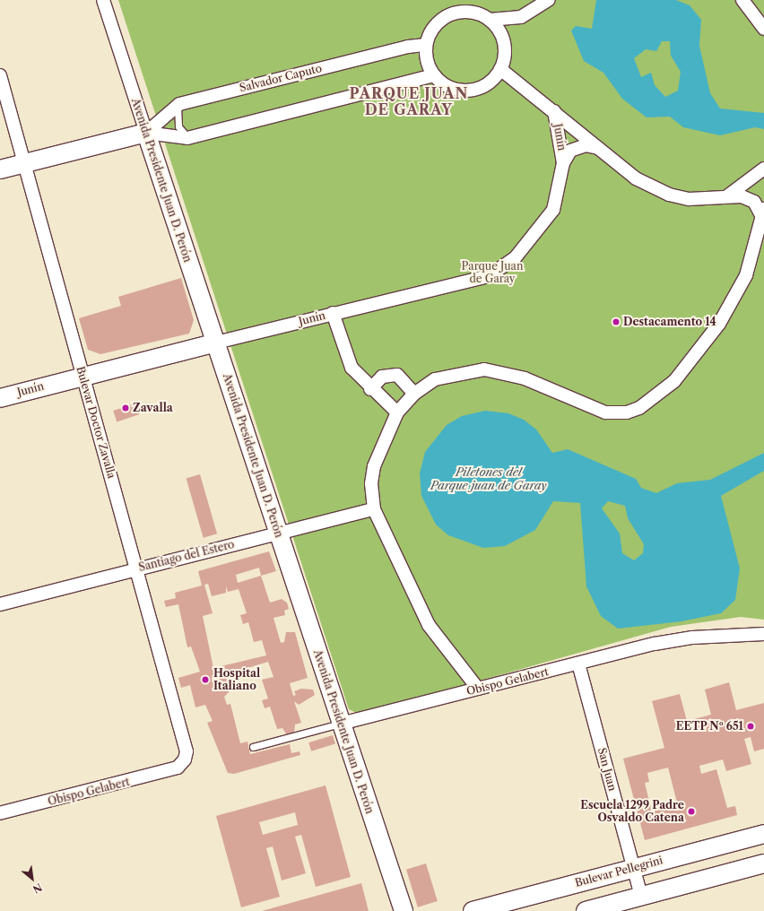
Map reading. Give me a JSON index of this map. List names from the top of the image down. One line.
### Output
{"streets":{"street":["Salvador Caputo","Junín","Avenida Presidente Juan D. Perón","Bulevar Doctor Zavalla","Santiago del Estero","Obispo Gelabert","San Juan","Bulevar Pellegrini"]},"crossings":[["Salvador Caputo","Avenida Presidente Juan D. Perón"],["Salvador Caputo","Bulevar Doctor Zavalla"],["Junín","Avenida Presidente Juan D. Perón"],["Junín","Bulevar Doctor Zavalla"],["Avenida Presidente Juan D. Perón","Santiago del Estero"],["Avenida Presidente Juan D. Perón","Obispo Gelabert"],["Bulevar Doctor Zavalla","Santiago del Estero"],["Bulevar Doctor Zavalla","Obispo Gelabert"],["Obispo Gelabert","San Juan"],["San Juan","Bulevar Pellegrini"]],"districts":["PARQUE JUAN DE GARAY"],"water":["Piletones del Parque juan de Garay"],"parks":["Parque Juan de Garay"],"places":["Destacamento 14","Zavalla","Hospital Italiano","EETP Nº 651","Escuela 1299 Padre Osvaldo Catena"],"north":"bottom right"}
